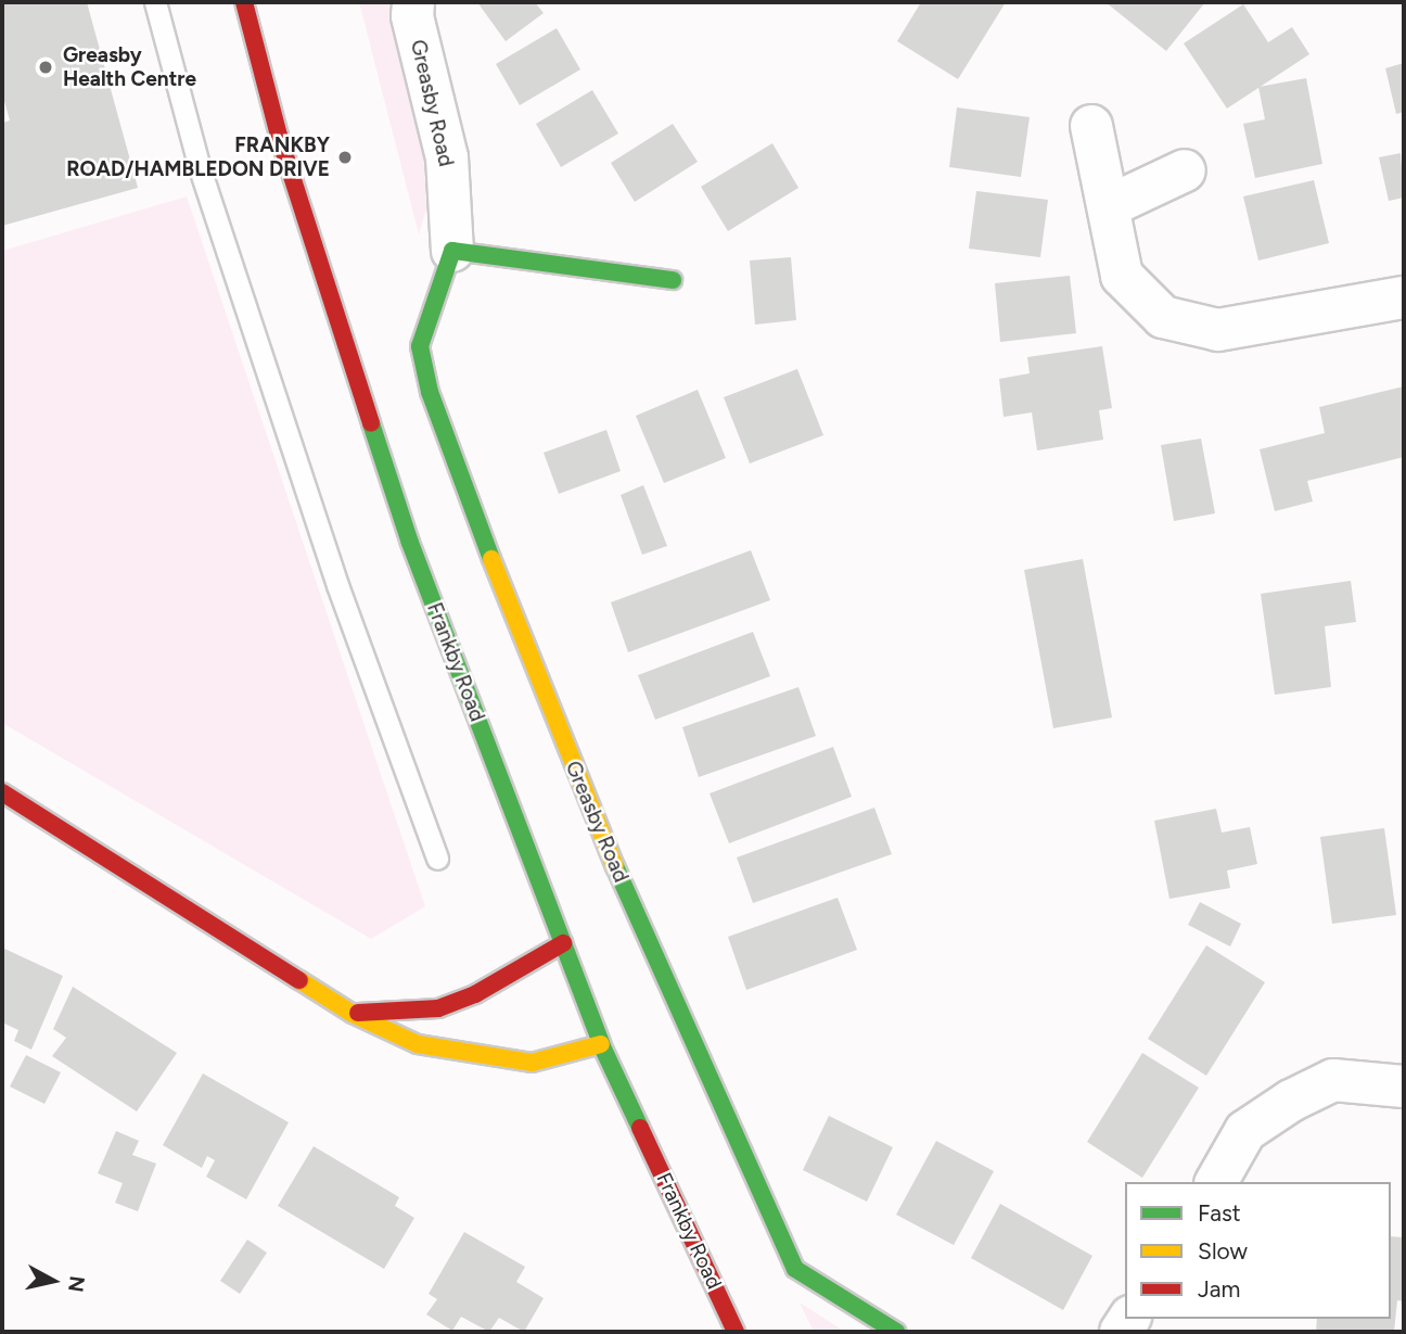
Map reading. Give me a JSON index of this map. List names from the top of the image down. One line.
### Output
{"streets":{"street":["Greasby Road","Frankby Road"]},"places":["Greasby Health Centre","FRANKBY ROAD/HAMBLEDON DRIVE"],"legend":["Fast","Slow","Jam"],"north":"right"}
